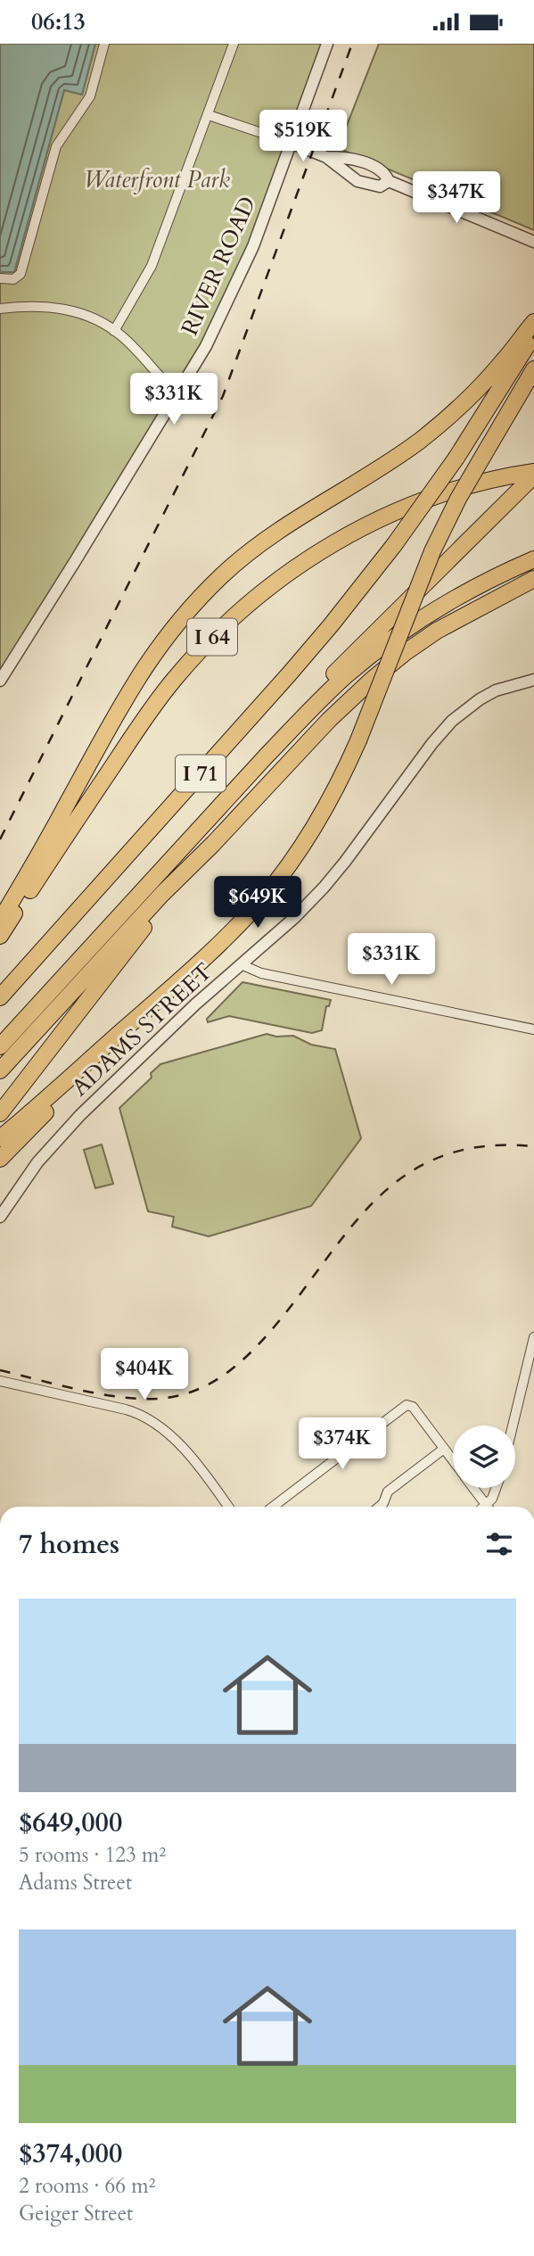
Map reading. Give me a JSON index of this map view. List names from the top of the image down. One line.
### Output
{"streets":{"highway":["I 64","I 71"],"street":["RIVER ROAD","ADAMS STREET"]},"parks":["Waterfront Park"],"page":{"status":"06:13","price":["$519K","$347K","$331K","$649K","$331K","$404K","$374K"],"heading":"7 homes","list":[{"name":"$649,000","note":"5 rooms · 123 m² · Adams Street"},{"name":"$374,000","note":"2 rooms · 66 m² · Geiger Street"}]}}
